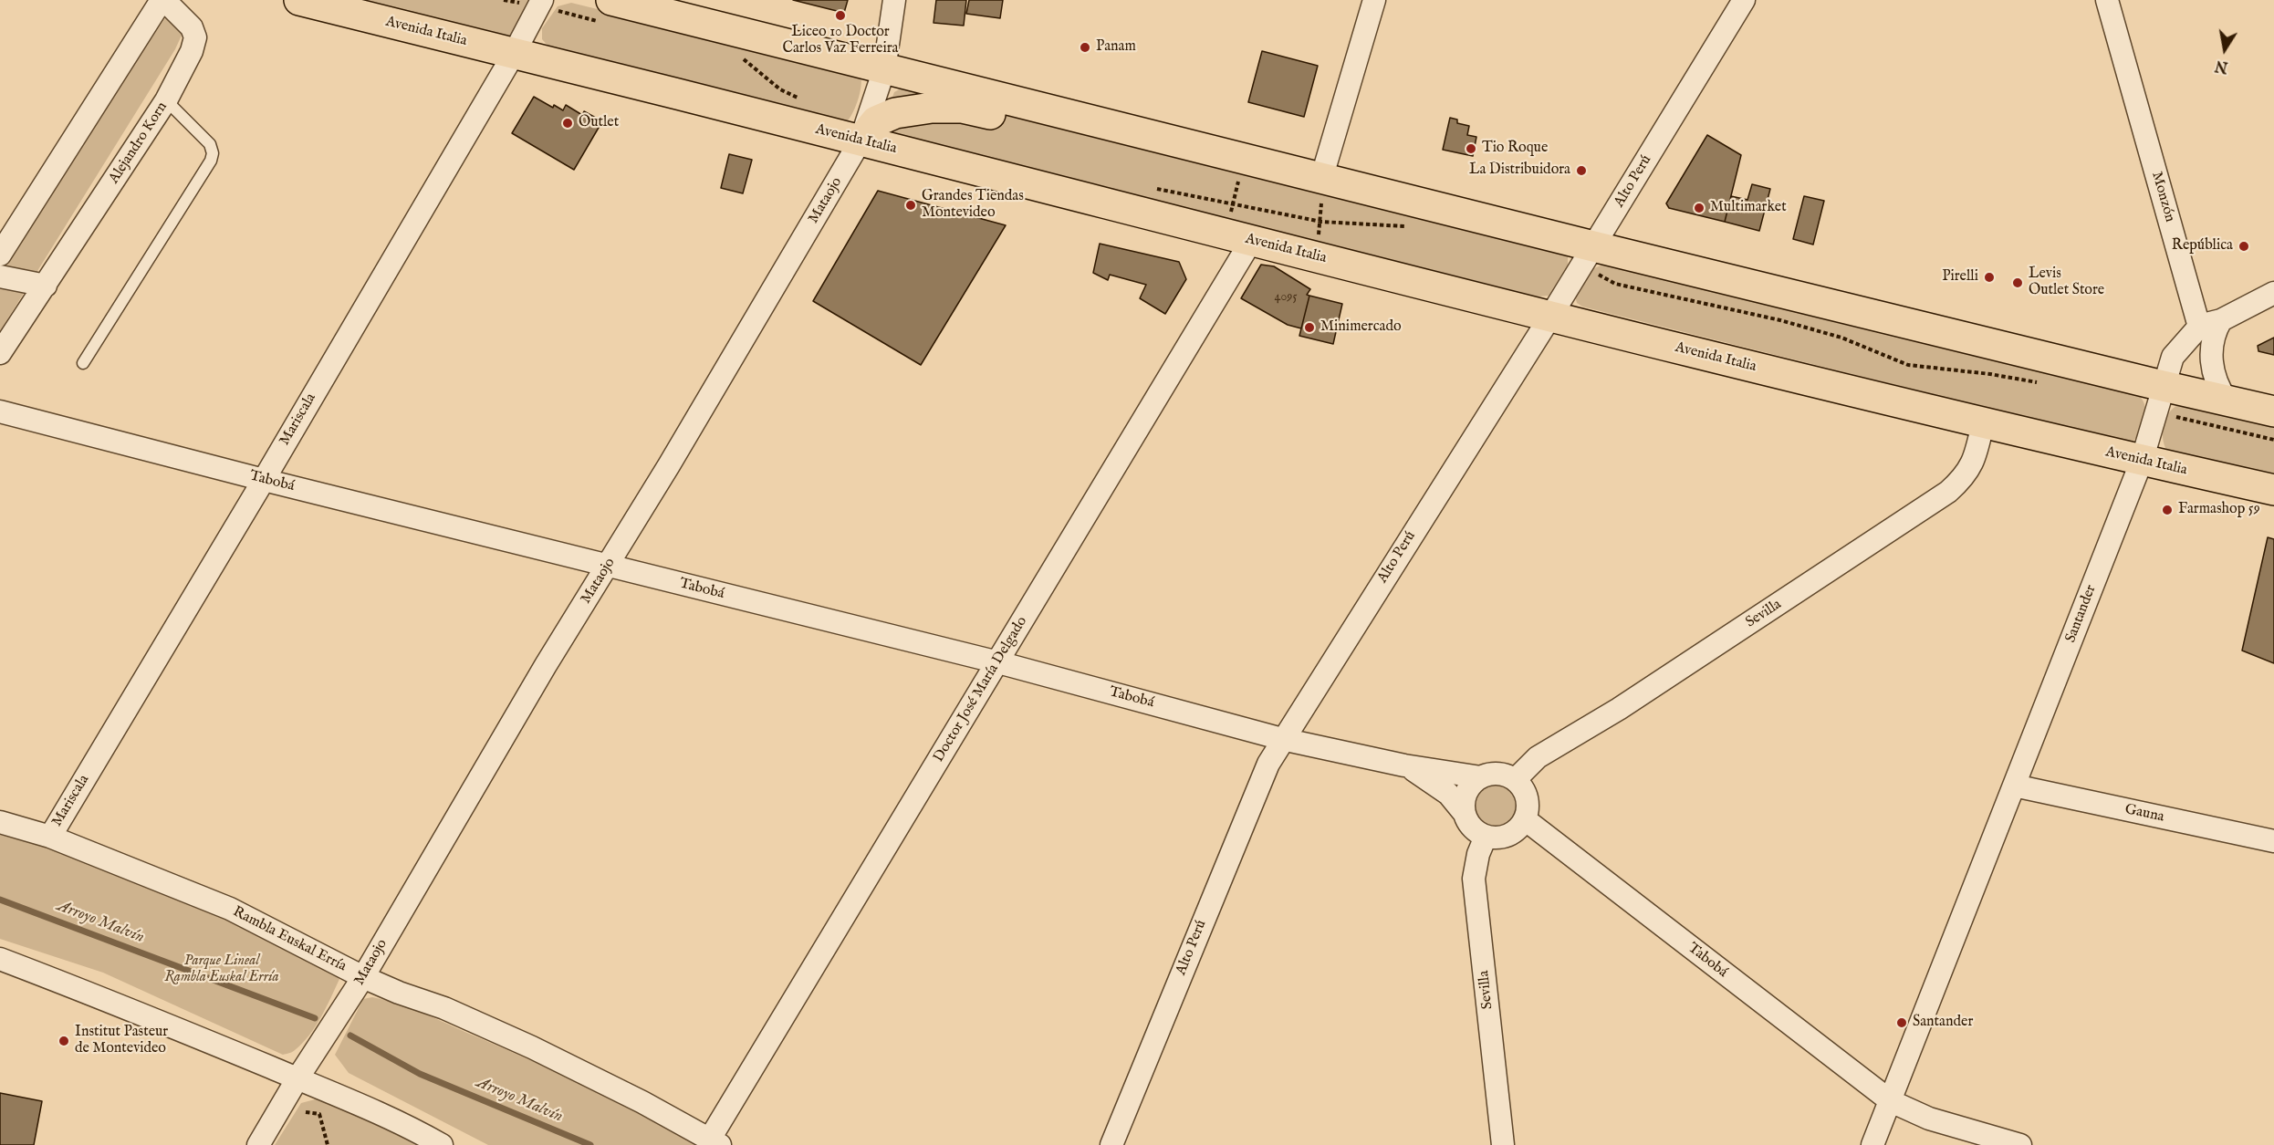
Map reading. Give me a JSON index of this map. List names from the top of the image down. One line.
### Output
{"streets":{"main road":["Avenida Italia"],"street":["Alejandro Korn","Alto Perú","Monzón","Mataojo","Mariscala","Tabobá","Sevilla","Santander","Doctor José María Delgado","Gauna","Rambla Euskal Erría"]},"crossings":[["Avenida Italia","Alto Perú"],["Avenida Italia","Mataojo"],["Avenida Italia","Mariscala"],["Avenida Italia","Sevilla"],["Avenida Italia","Santander"],["Avenida Italia","Doctor José María Delgado"],["Alto Perú","Tabobá"],["Mataojo","Tabobá"],["Mataojo","Rambla Euskal Erría"],["Mariscala","Tabobá"],["Mariscala","Rambla Euskal Erría"],["Tabobá","Sevilla"],["Tabobá","Santander"],["Tabobá","Doctor José María Delgado"],["Santander","Gauna"],["Doctor José María Delgado","Rambla Euskal Erría"]],"water":["Arroyo Malvín"],"parks":["Parque Lineal Rambla Euskal Erría"],"places":["Liceo 10 Doctor Carlos Vaz Ferreira","Panam","Outlet","Tio Roque","La Distribuidora","Grandes Tiendas Montevideo","Multimarket","República","Pirelli","Levis Outlet Store","Minimercado","Farmashop 59","Santander","Institut Pasteur de Montevideo"],"house_numbers":["4095"],"north":"bottom"}
